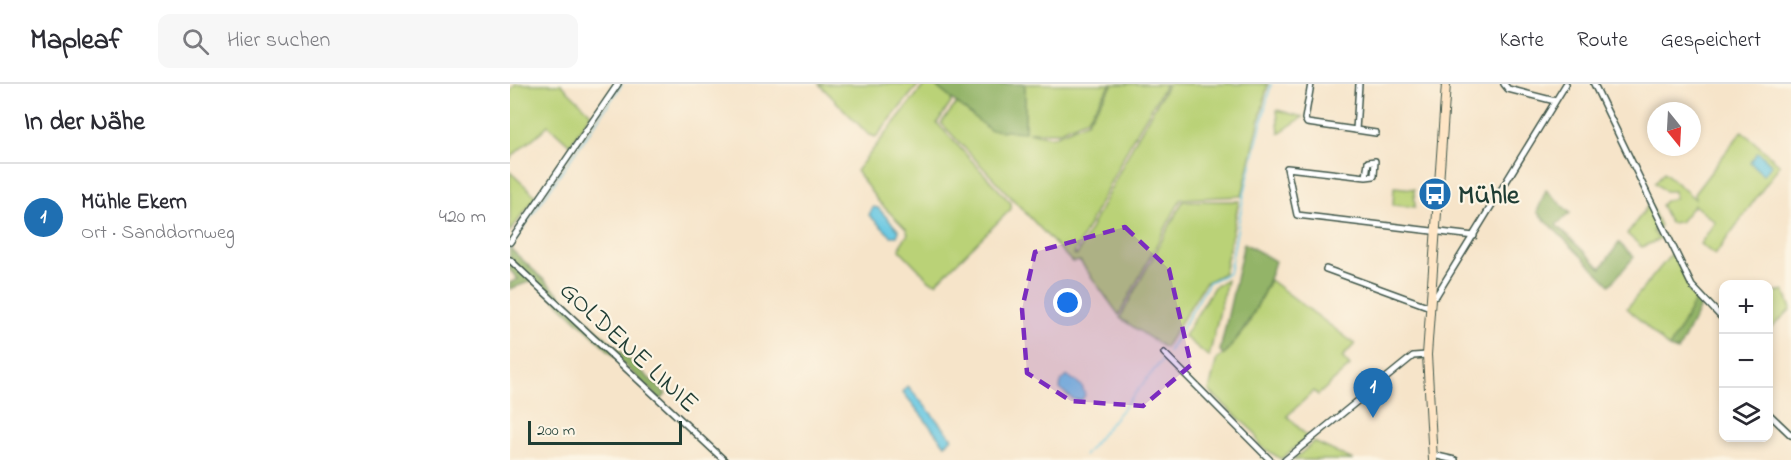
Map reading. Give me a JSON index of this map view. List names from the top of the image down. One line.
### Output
{"streets":{"street":["GOLDENE LINIE"]},"places":{"bus stop":["Mühle"]},"scale_bar":"200 m","north":"bottom","page":{"header":"Mapleaf","search":"Hier suchen","nav":["Karte","Route","Gespeichert"],"heading":"In der Nähe","list":[{"mark":"1","name":"Mühle Ekern","note":"Ort · Sanddornweg","value":"420 m"}],"map_buttons":["+","−"],"pins":"1","scale":"200 m"}}
